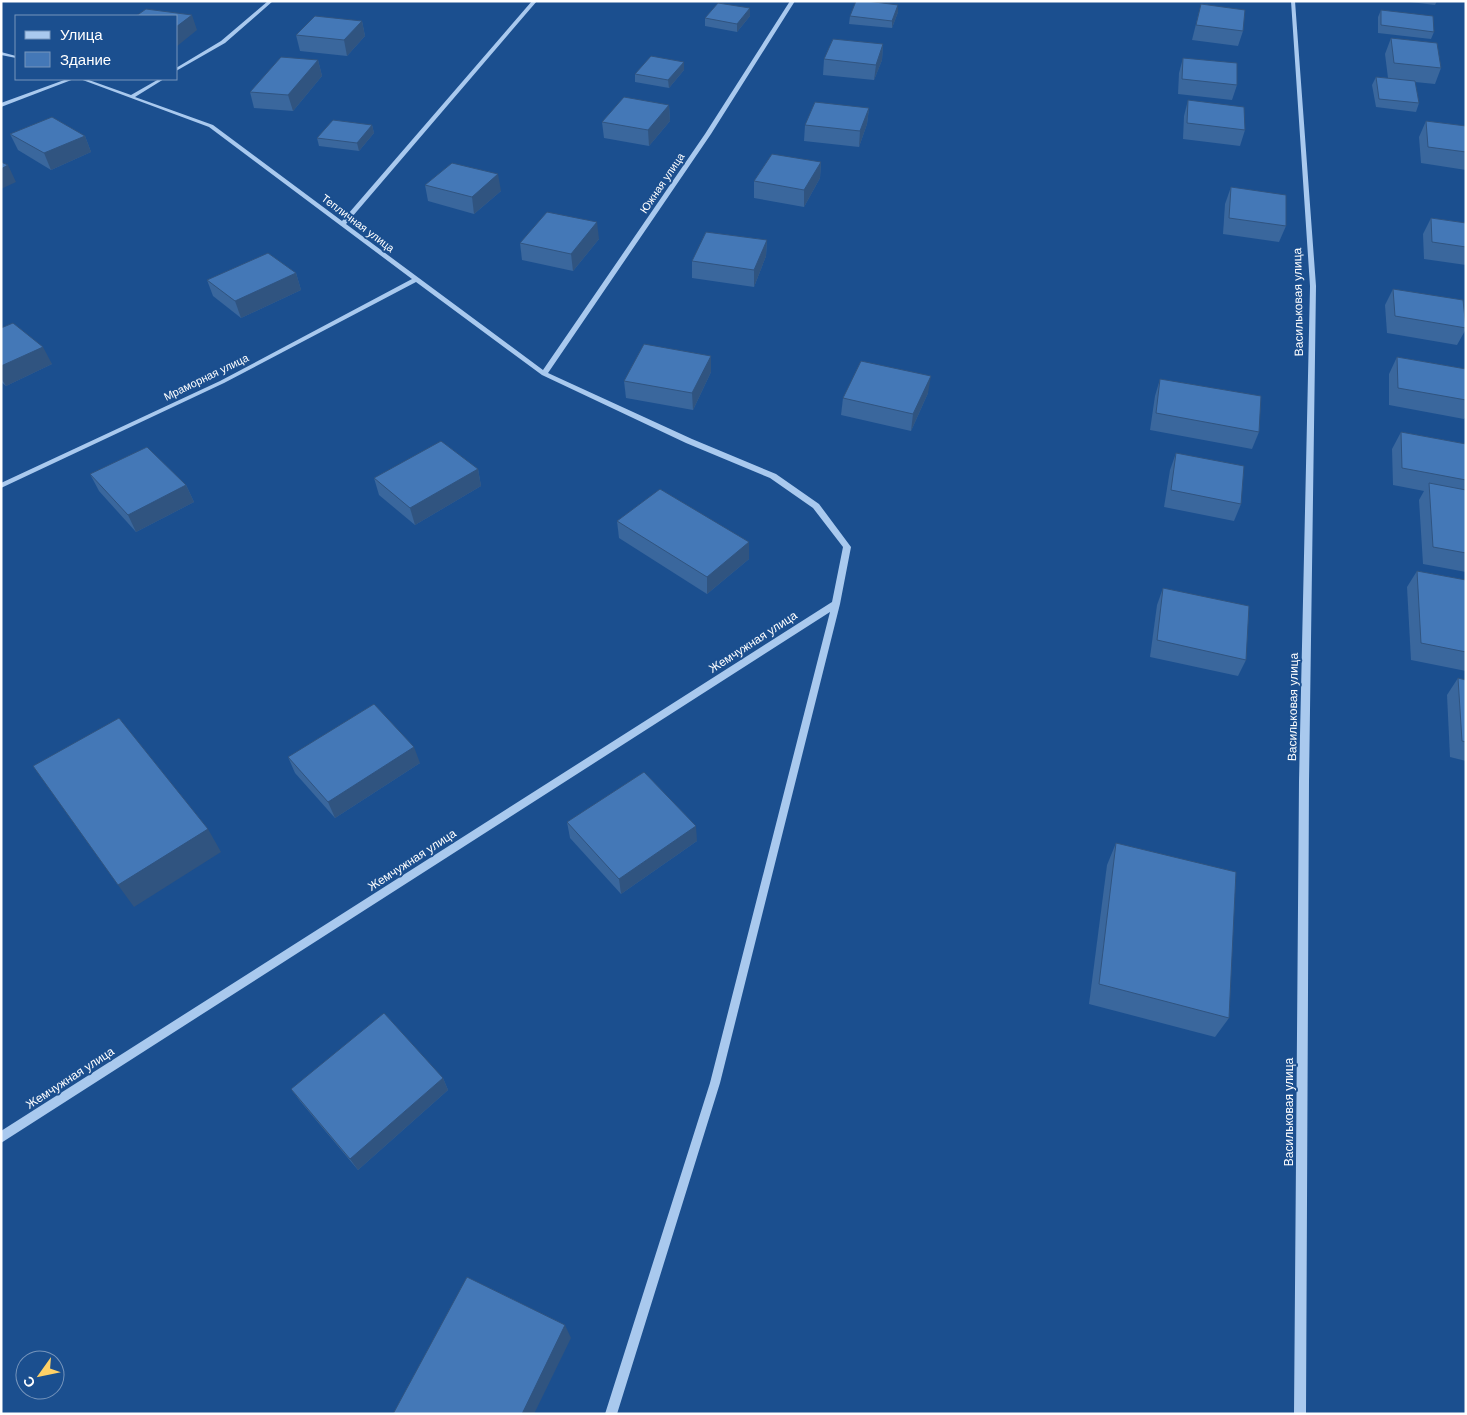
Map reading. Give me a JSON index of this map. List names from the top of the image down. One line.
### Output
{"streets":{"street":["Южная улица","Тепличная улица","Васильковая улица","Мраморная улица","Жемчужная улица"]},"crossings":[["Южная улица","Тепличная улица"],["Тепличная улица","Мраморная улица"],["Тепличная улица","Жемчужная улица"]],"legend":["Улица","Здание"],"north":"bottom left"}
